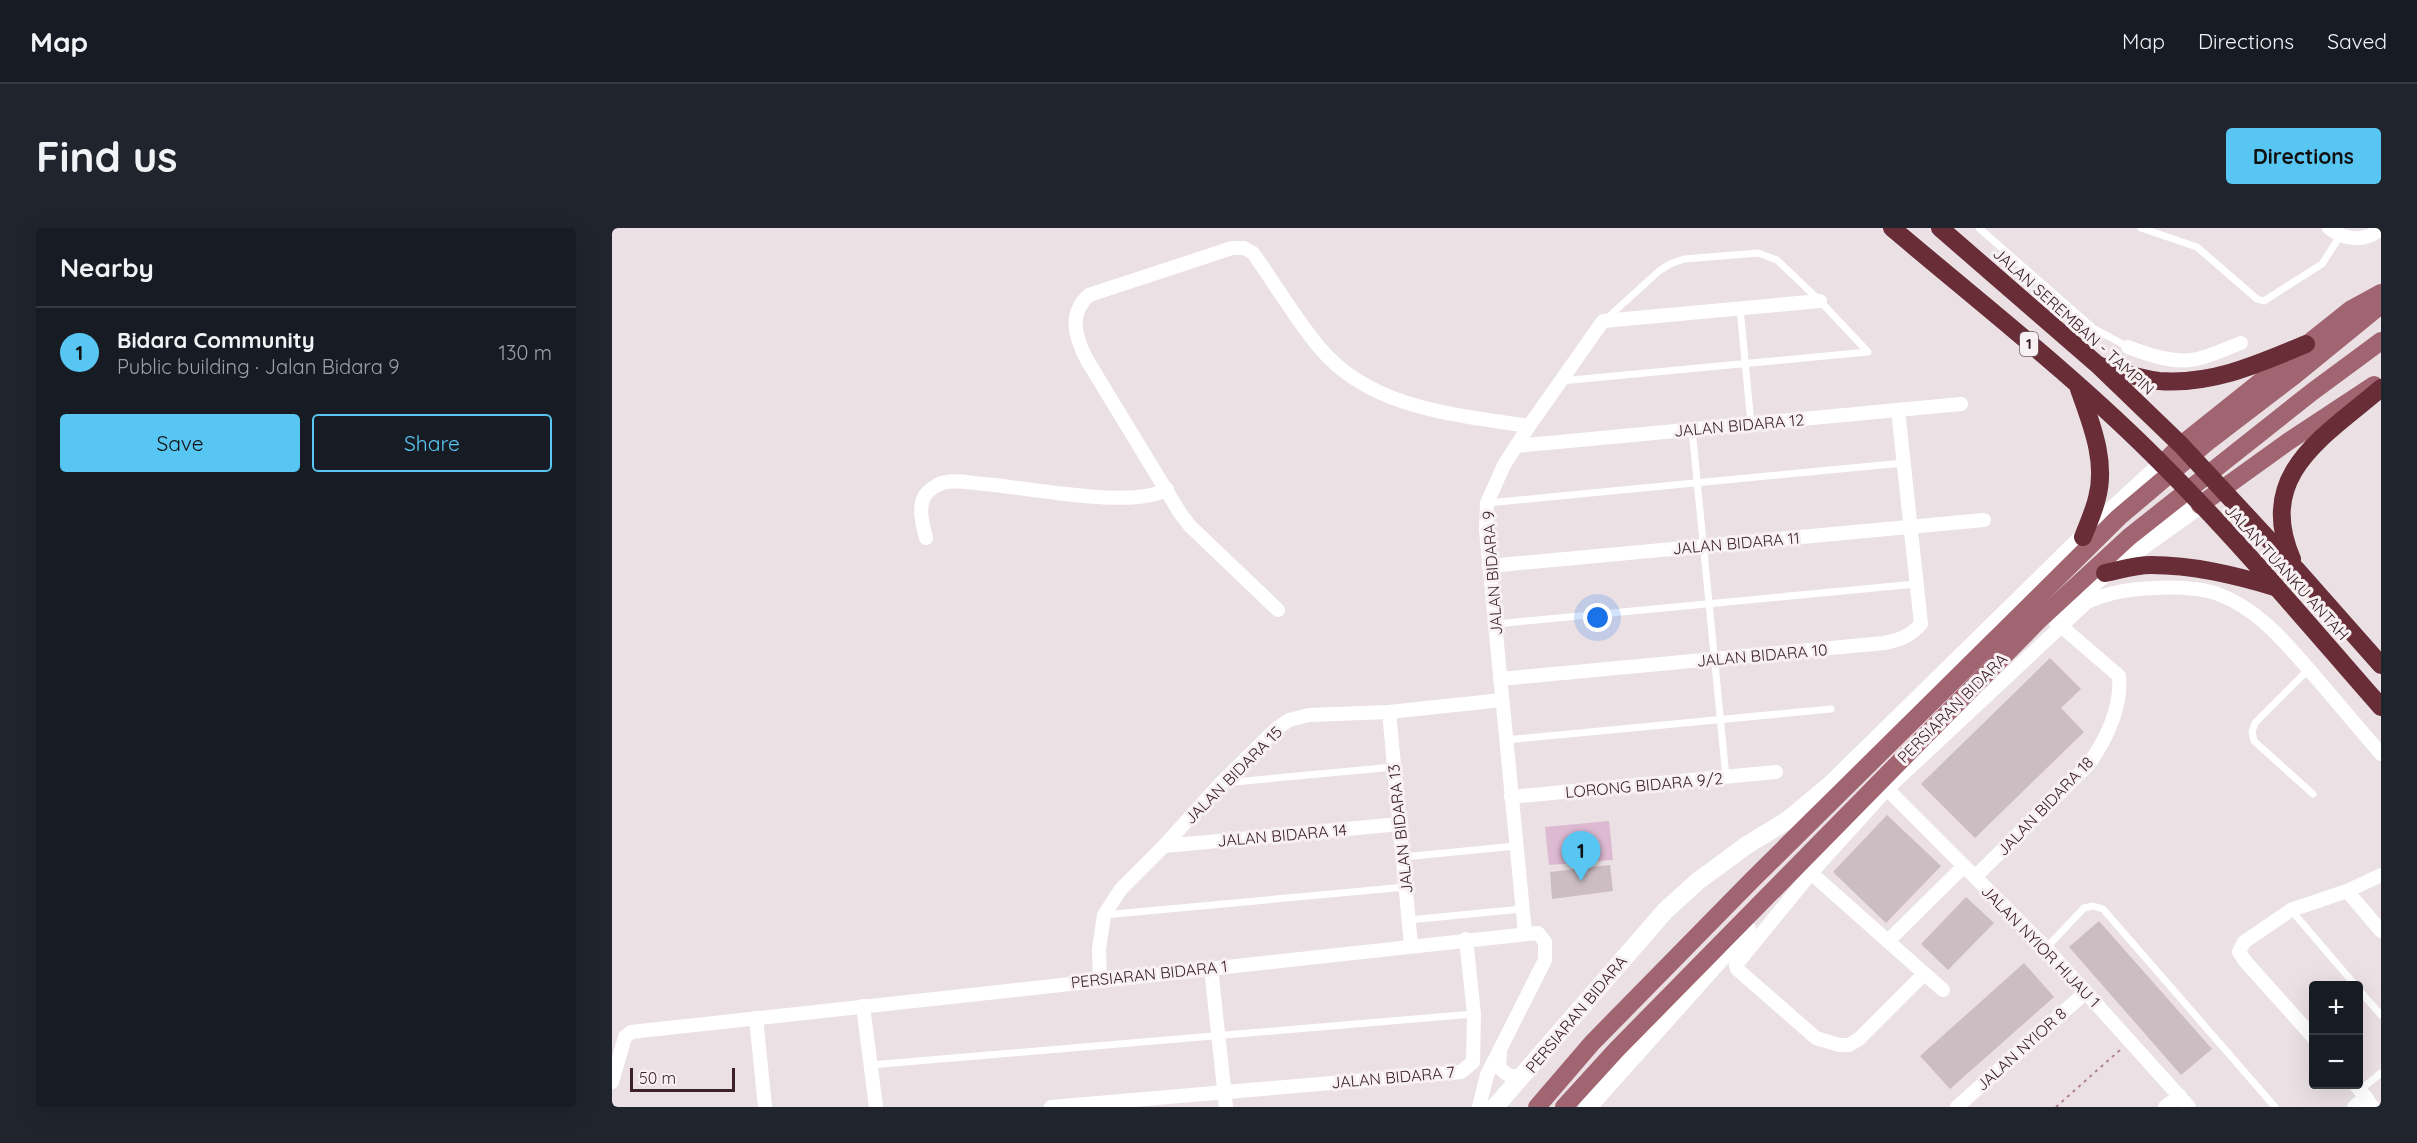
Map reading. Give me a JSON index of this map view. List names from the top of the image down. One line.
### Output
{"streets":{"highway":["JALAN SEREMBAN - TAMPIN","1","JALAN TUANKU ANTAH"],"main road":["PERSIARAN BIDARA"],"street":["JALAN BIDARA 12","JALAN BIDARA 11","JALAN BIDARA 9","JALAN BIDARA 10","JALAN BIDARA 15","LORONG BIDARA 9/2","JALAN BIDARA 18","JALAN BIDARA 13","JALAN BIDARA 14","JALAN NYIOR HIJAU 1","PERSIARAN BIDARA 1","JALAN NYIOR 8","JALAN BIDARA 7"]},"crossings":[["JALAN SEREMBAN - TAMPIN","JALAN TUANKU ANTAH"],["1","JALAN TUANKU ANTAH"],["1","PERSIARAN BIDARA"],["JALAN BIDARA 12","JALAN BIDARA 9"],["JALAN BIDARA 12","JALAN BIDARA 10"],["JALAN BIDARA 11","JALAN BIDARA 9"],["JALAN BIDARA 11","JALAN BIDARA 10"],["JALAN TUANKU ANTAH","PERSIARAN BIDARA"],["JALAN BIDARA 9","JALAN BIDARA 10"],["JALAN BIDARA 9","JALAN BIDARA 15"],["JALAN BIDARA 9","LORONG BIDARA 9/2"],["JALAN BIDARA 9","PERSIARAN BIDARA 1"],["PERSIARAN BIDARA","JALAN BIDARA 18"],["JALAN BIDARA 15","JALAN BIDARA 13"],["JALAN BIDARA 15","JALAN BIDARA 14"],["JALAN BIDARA 15","PERSIARAN BIDARA 1"],["JALAN BIDARA 18","JALAN NYIOR HIJAU 1"],["JALAN BIDARA 13","JALAN BIDARA 14"],["JALAN BIDARA 13","PERSIARAN BIDARA 1"],["JALAN NYIOR HIJAU 1","JALAN NYIOR 8"],["PERSIARAN BIDARA 1","JALAN BIDARA 7"]],"scale_bar":"50 m","page":{"header":"Map","nav":["Map","Directions","Saved"],"buttons":["Directions",["Save","Share"]],"title":"Find us","heading":"Nearby","list":[{"mark":"1","name":"Bidara Community","note":"Public building · Jalan Bidara 9","value":"130 m"}],"pins":"1","map_buttons":["+","−"],"scale":"50 m"}}
